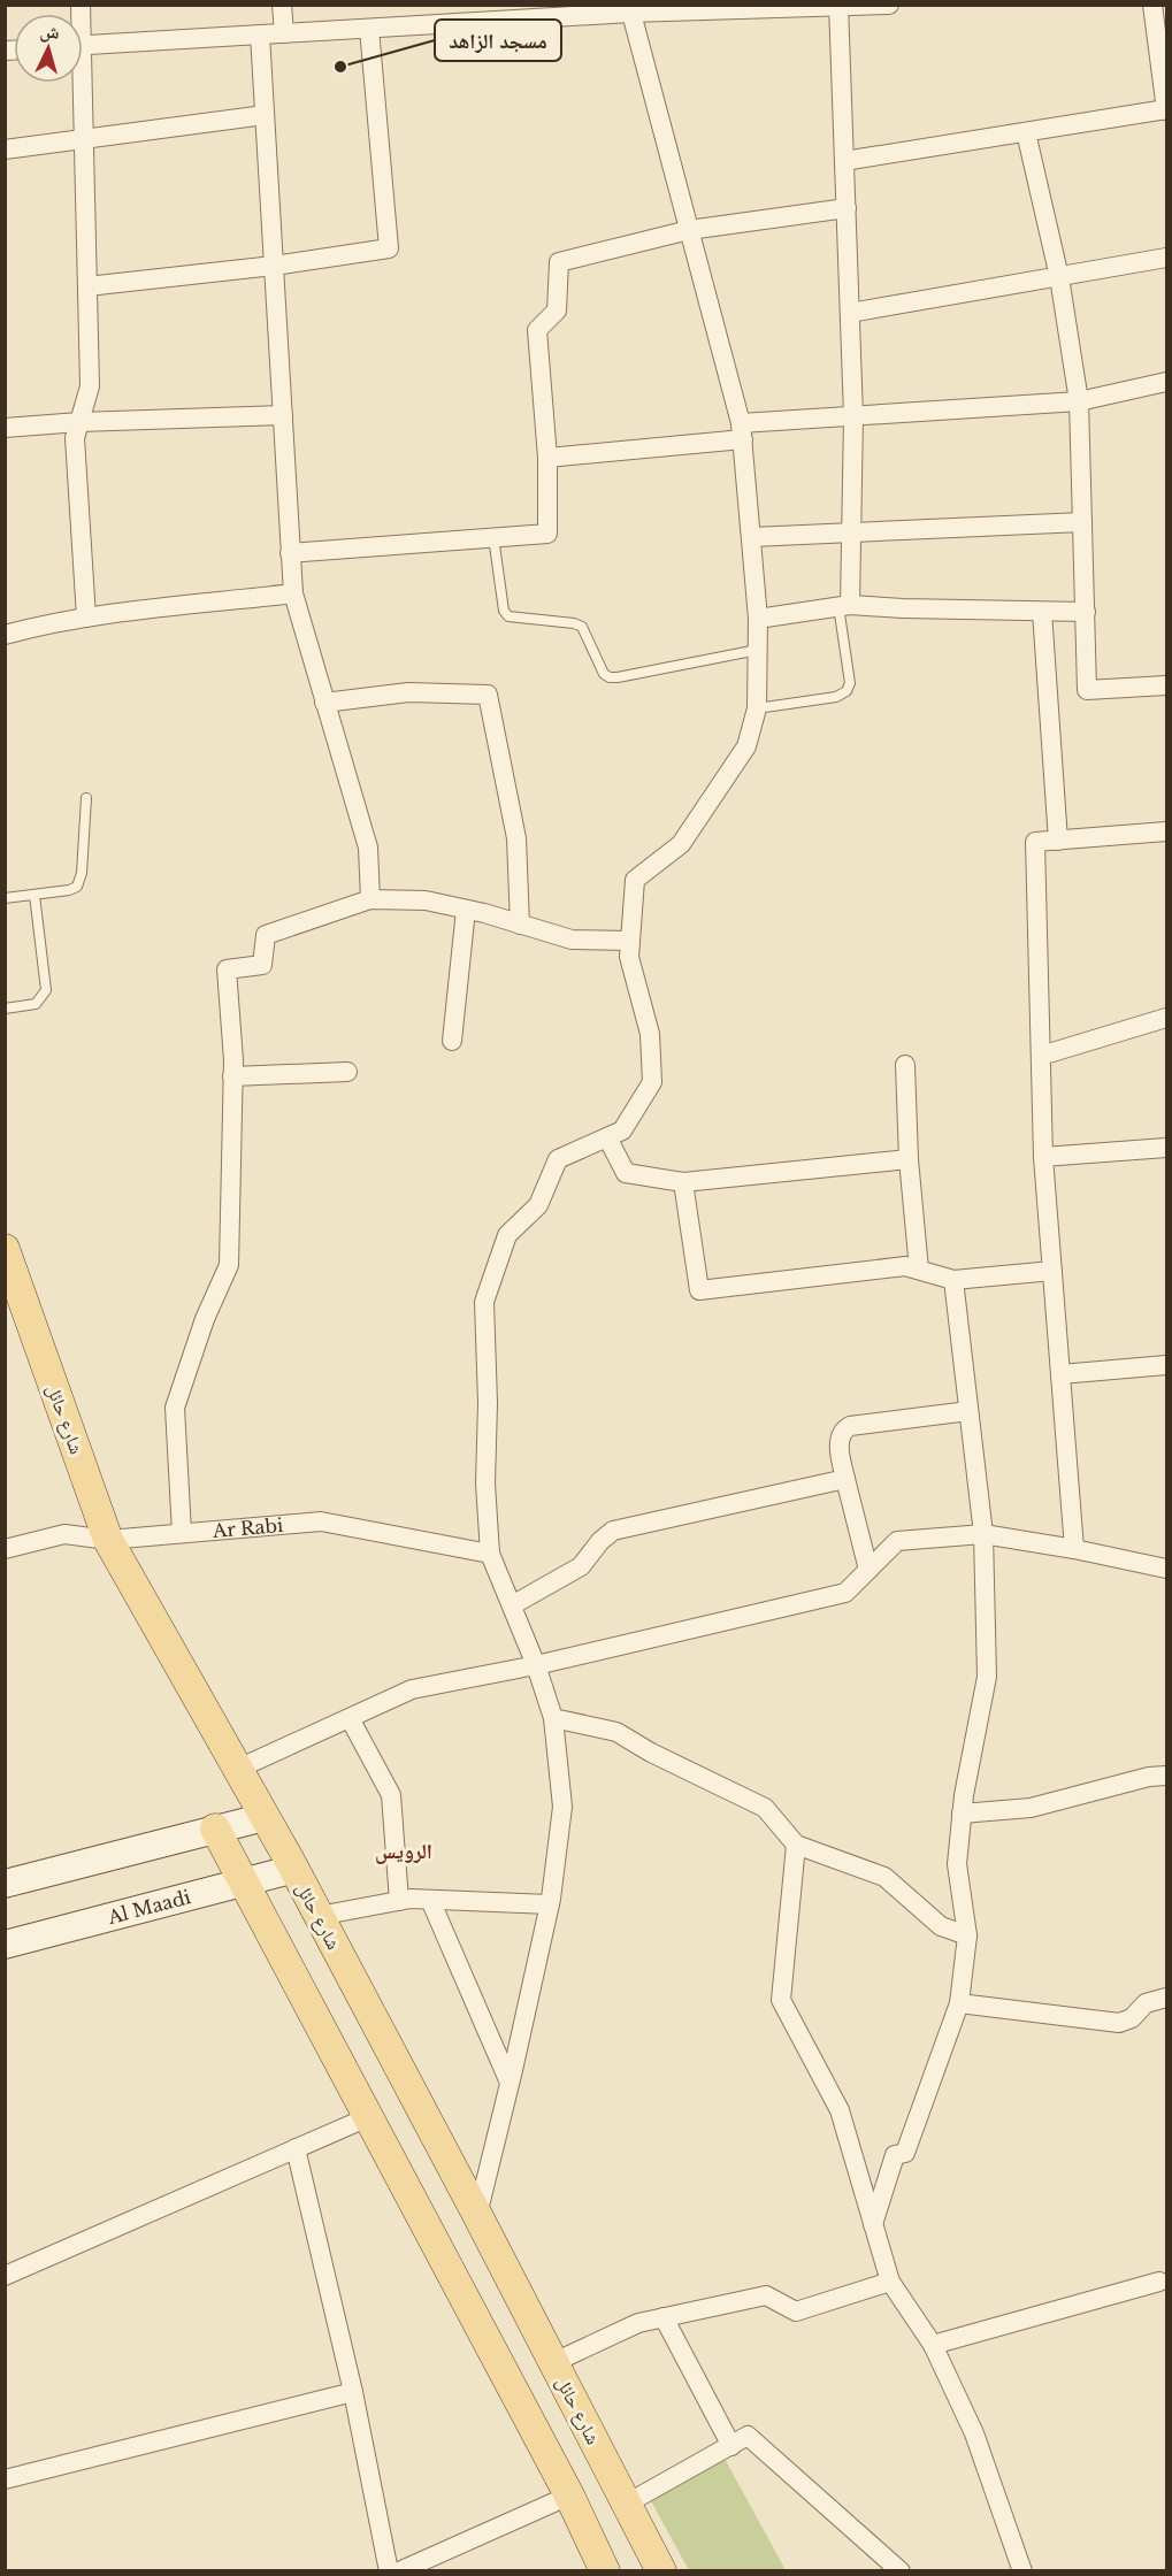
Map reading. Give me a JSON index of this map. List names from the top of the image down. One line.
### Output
{"streets":{"main road":["شارع حائل"],"street":["Ar Rabi","Al Maadi"]},"crossings":[["شارع حائل","Ar Rabi"],["شارع حائل","Al Maadi"]],"districts":["الرويس"],"places":["مسجد الزاهد"],"north":"top"}
